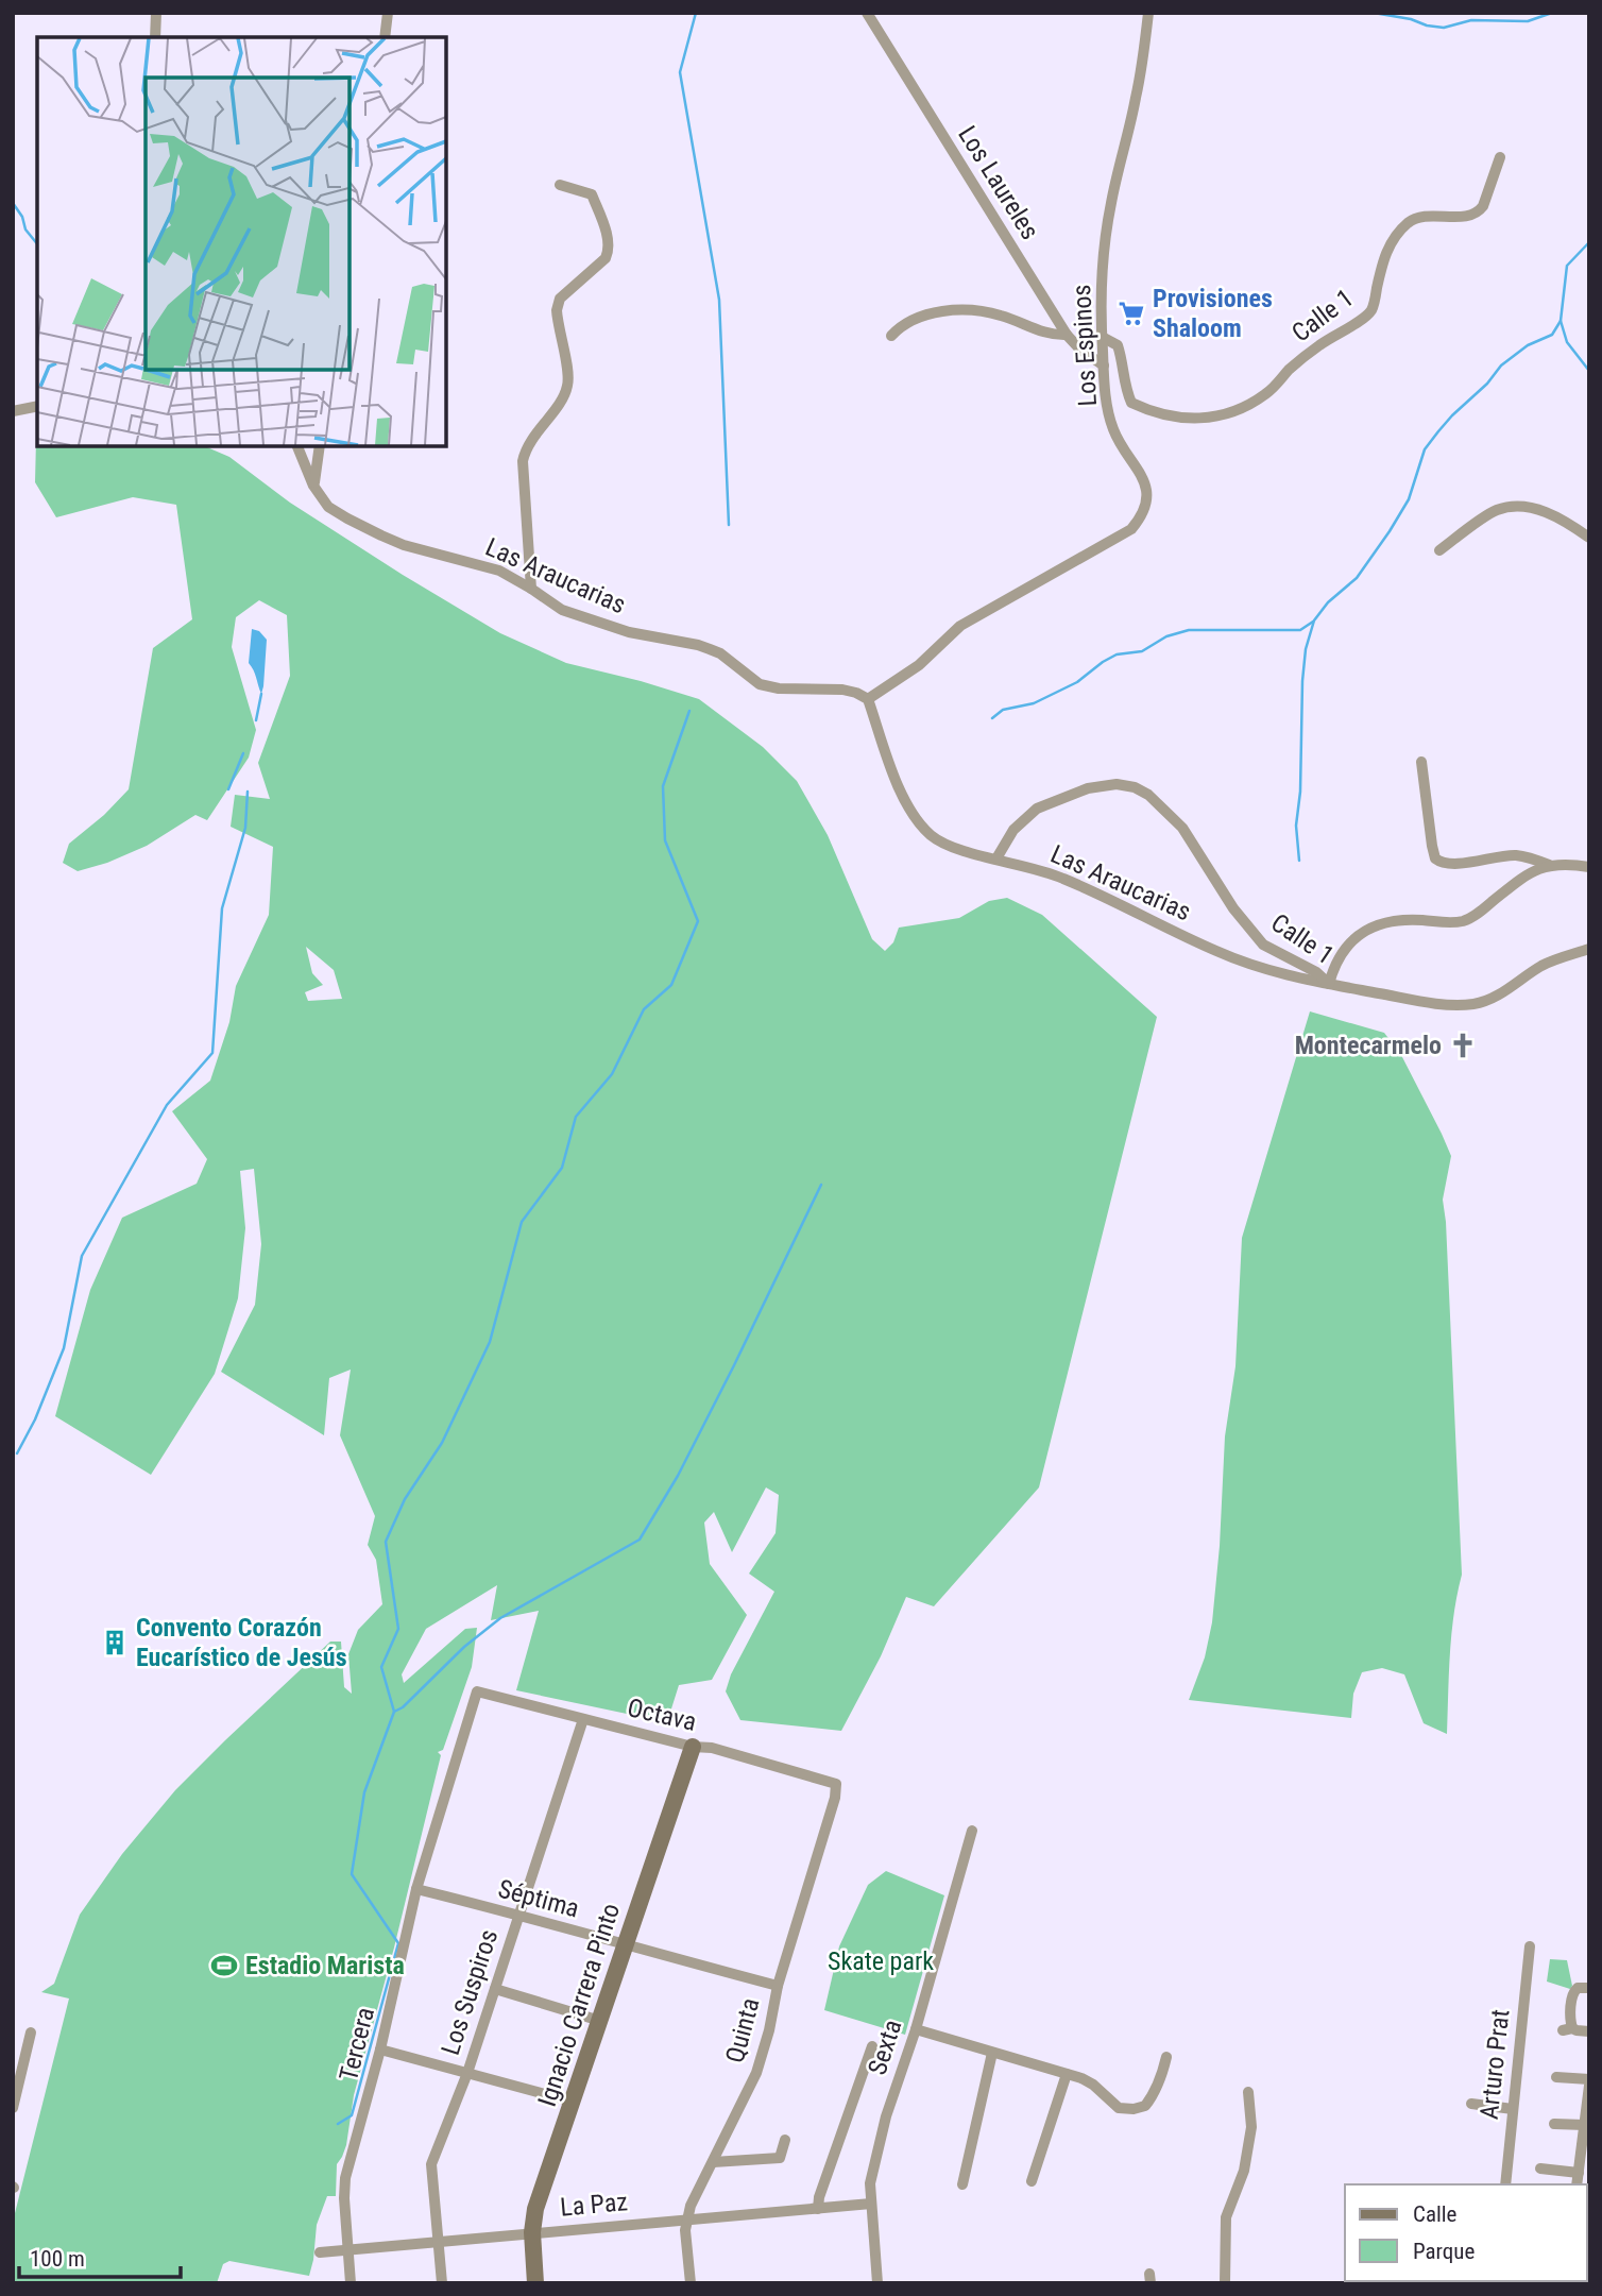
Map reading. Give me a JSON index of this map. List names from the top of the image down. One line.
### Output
{"streets":{"street":["Los Laureles","Calle 1","Los Espinos","Las Araucarias","Octava","Séptima","Los Suspiros","Ignacio Carrera Pinto","Quinta","Tercera","Sexta","Arturo Prat","La Paz"]},"crossings":[["Los Laureles","Los Espinos"],["Calle 1","Los Espinos"],["Calle 1","Las Araucarias"],["Los Espinos","Las Araucarias"],["Octava","Los Suspiros"],["Octava","Ignacio Carrera Pinto"],["Octava","Quinta"],["Octava","Tercera"],["Séptima","Los Suspiros"],["Séptima","Ignacio Carrera Pinto"],["Séptima","Quinta"],["Séptima","Tercera"],["Los Suspiros","La Paz"],["Ignacio Carrera Pinto","La Paz"],["Quinta","La Paz"],["Tercera","La Paz"],["Sexta","La Paz"]],"parks":["Skate park"],"places":{"supermarket":["Provisiones Shaloom"],"church":["Montecarmelo"],"building":["Convento Corazón Eucarístico de Jesús"],"sports":["Estadio Marista"]},"legend":["Calle","Parque"],"scale_bar":"100 m"}
